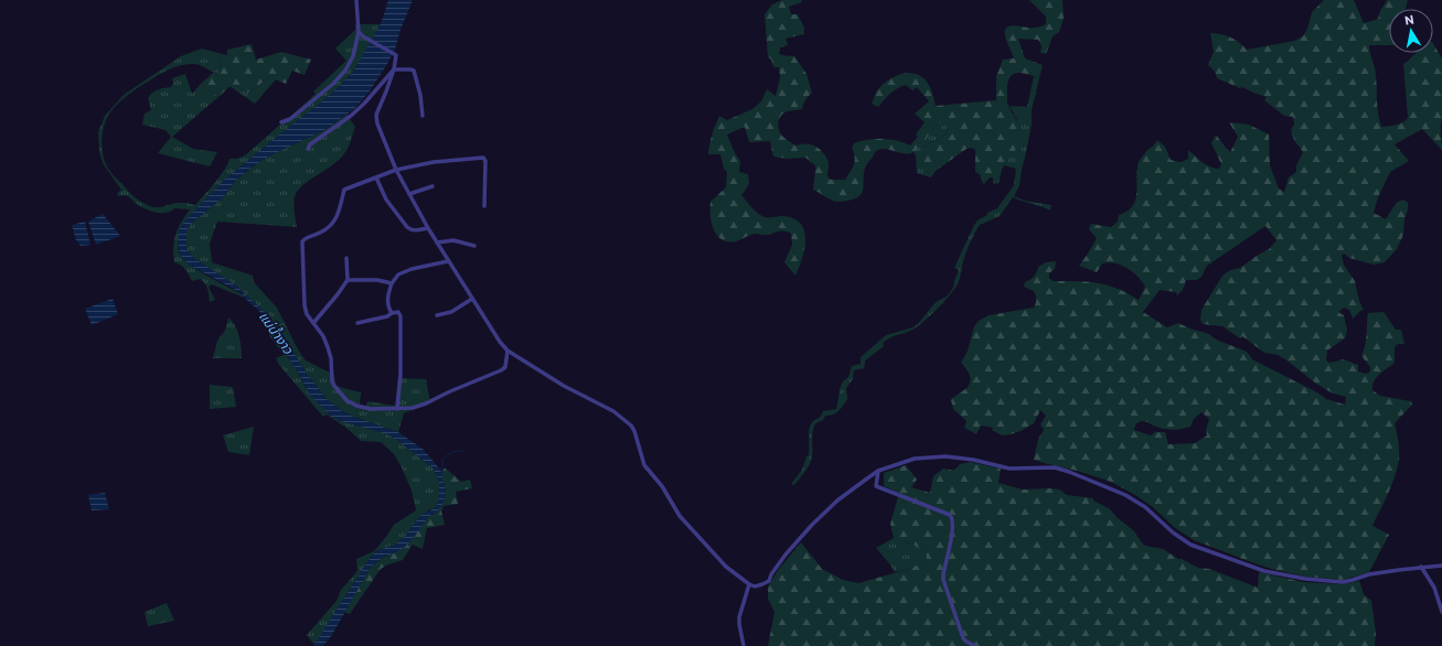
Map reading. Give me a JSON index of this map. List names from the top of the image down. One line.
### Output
{"water":["แม่น้ำงาว"],"north":"top"}
